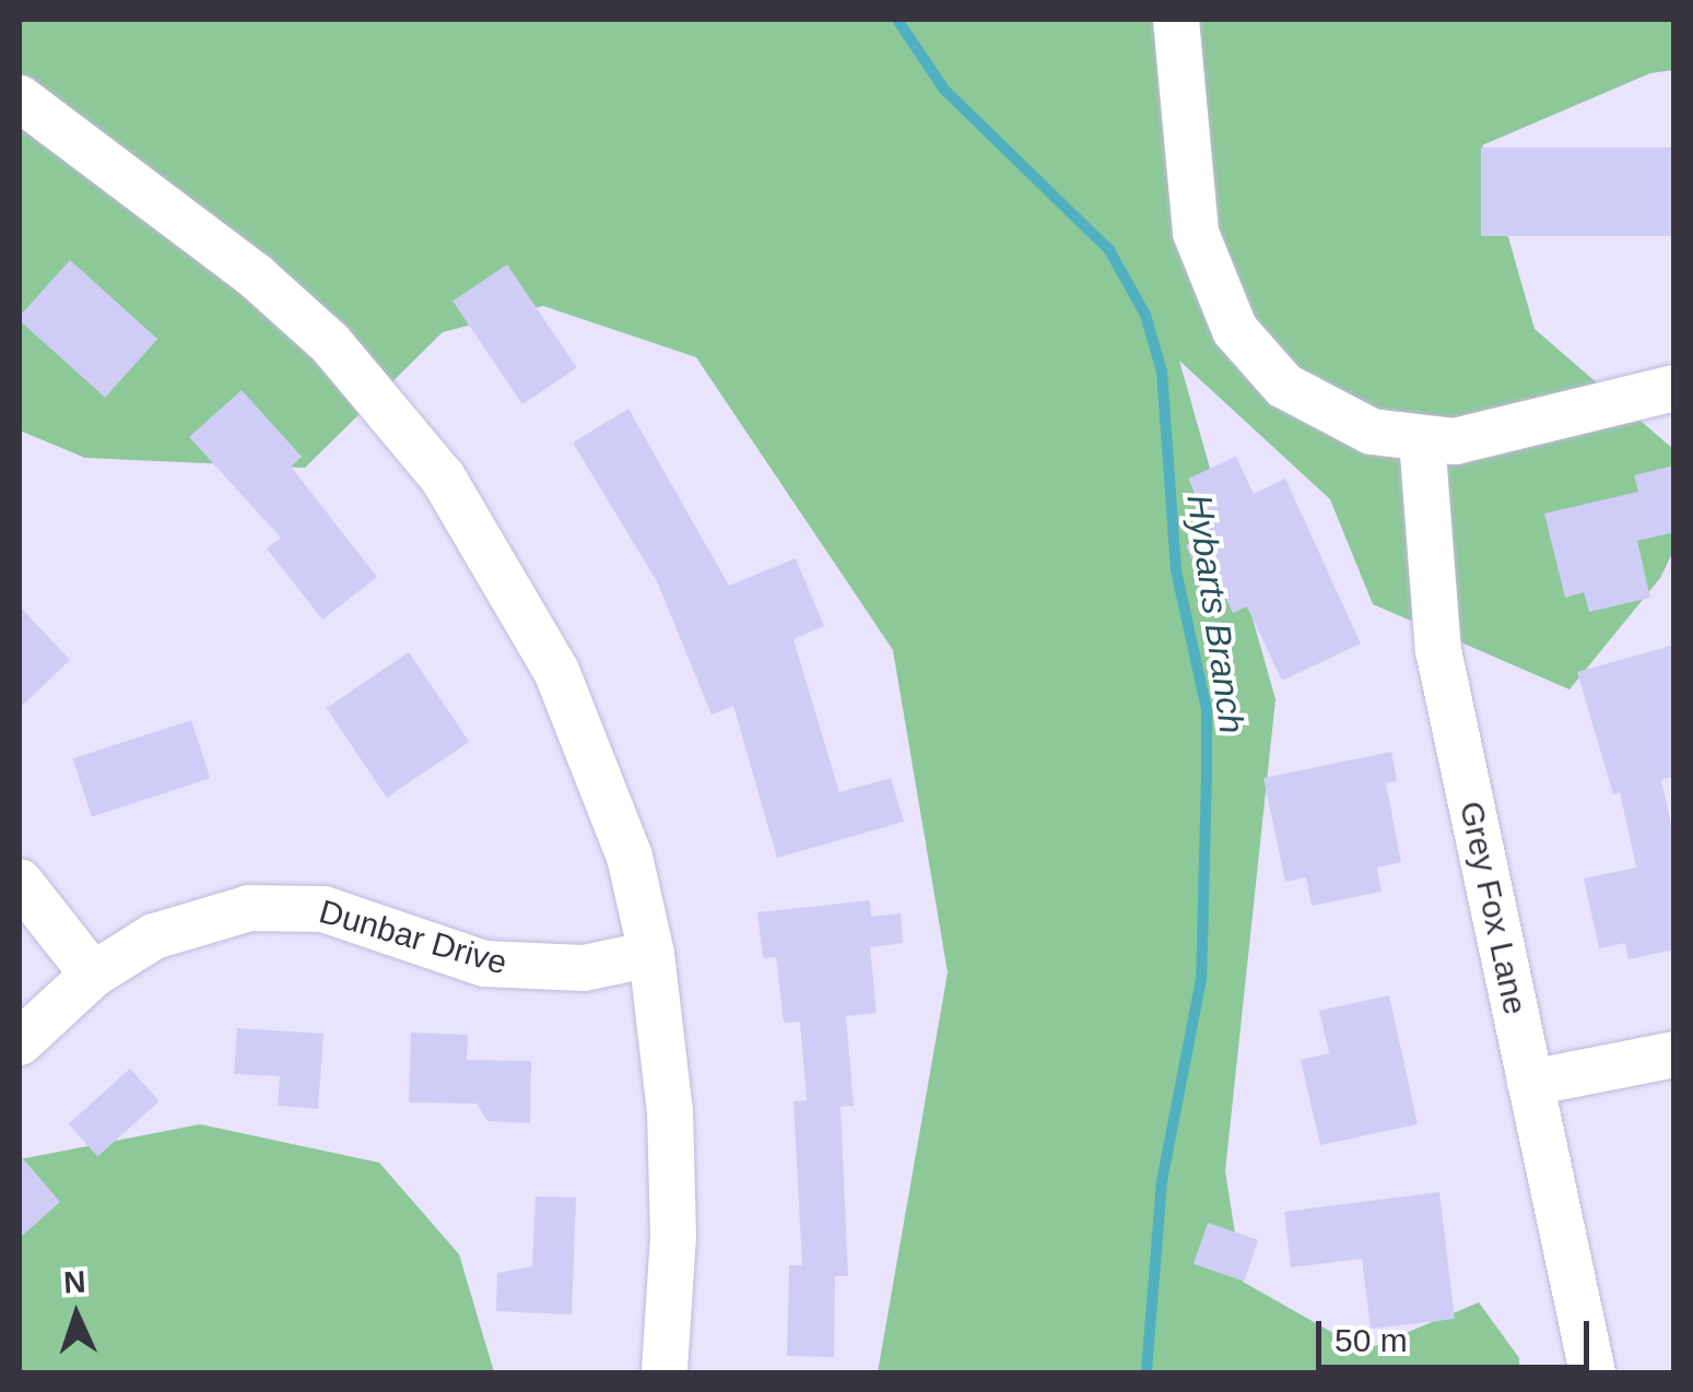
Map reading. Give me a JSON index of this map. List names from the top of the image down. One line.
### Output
{"streets":{"street":["Grey Fox Lane","Dunbar Drive"]},"water":["Hybarts Branch"],"scale_bar":"50 m","north":"top"}
